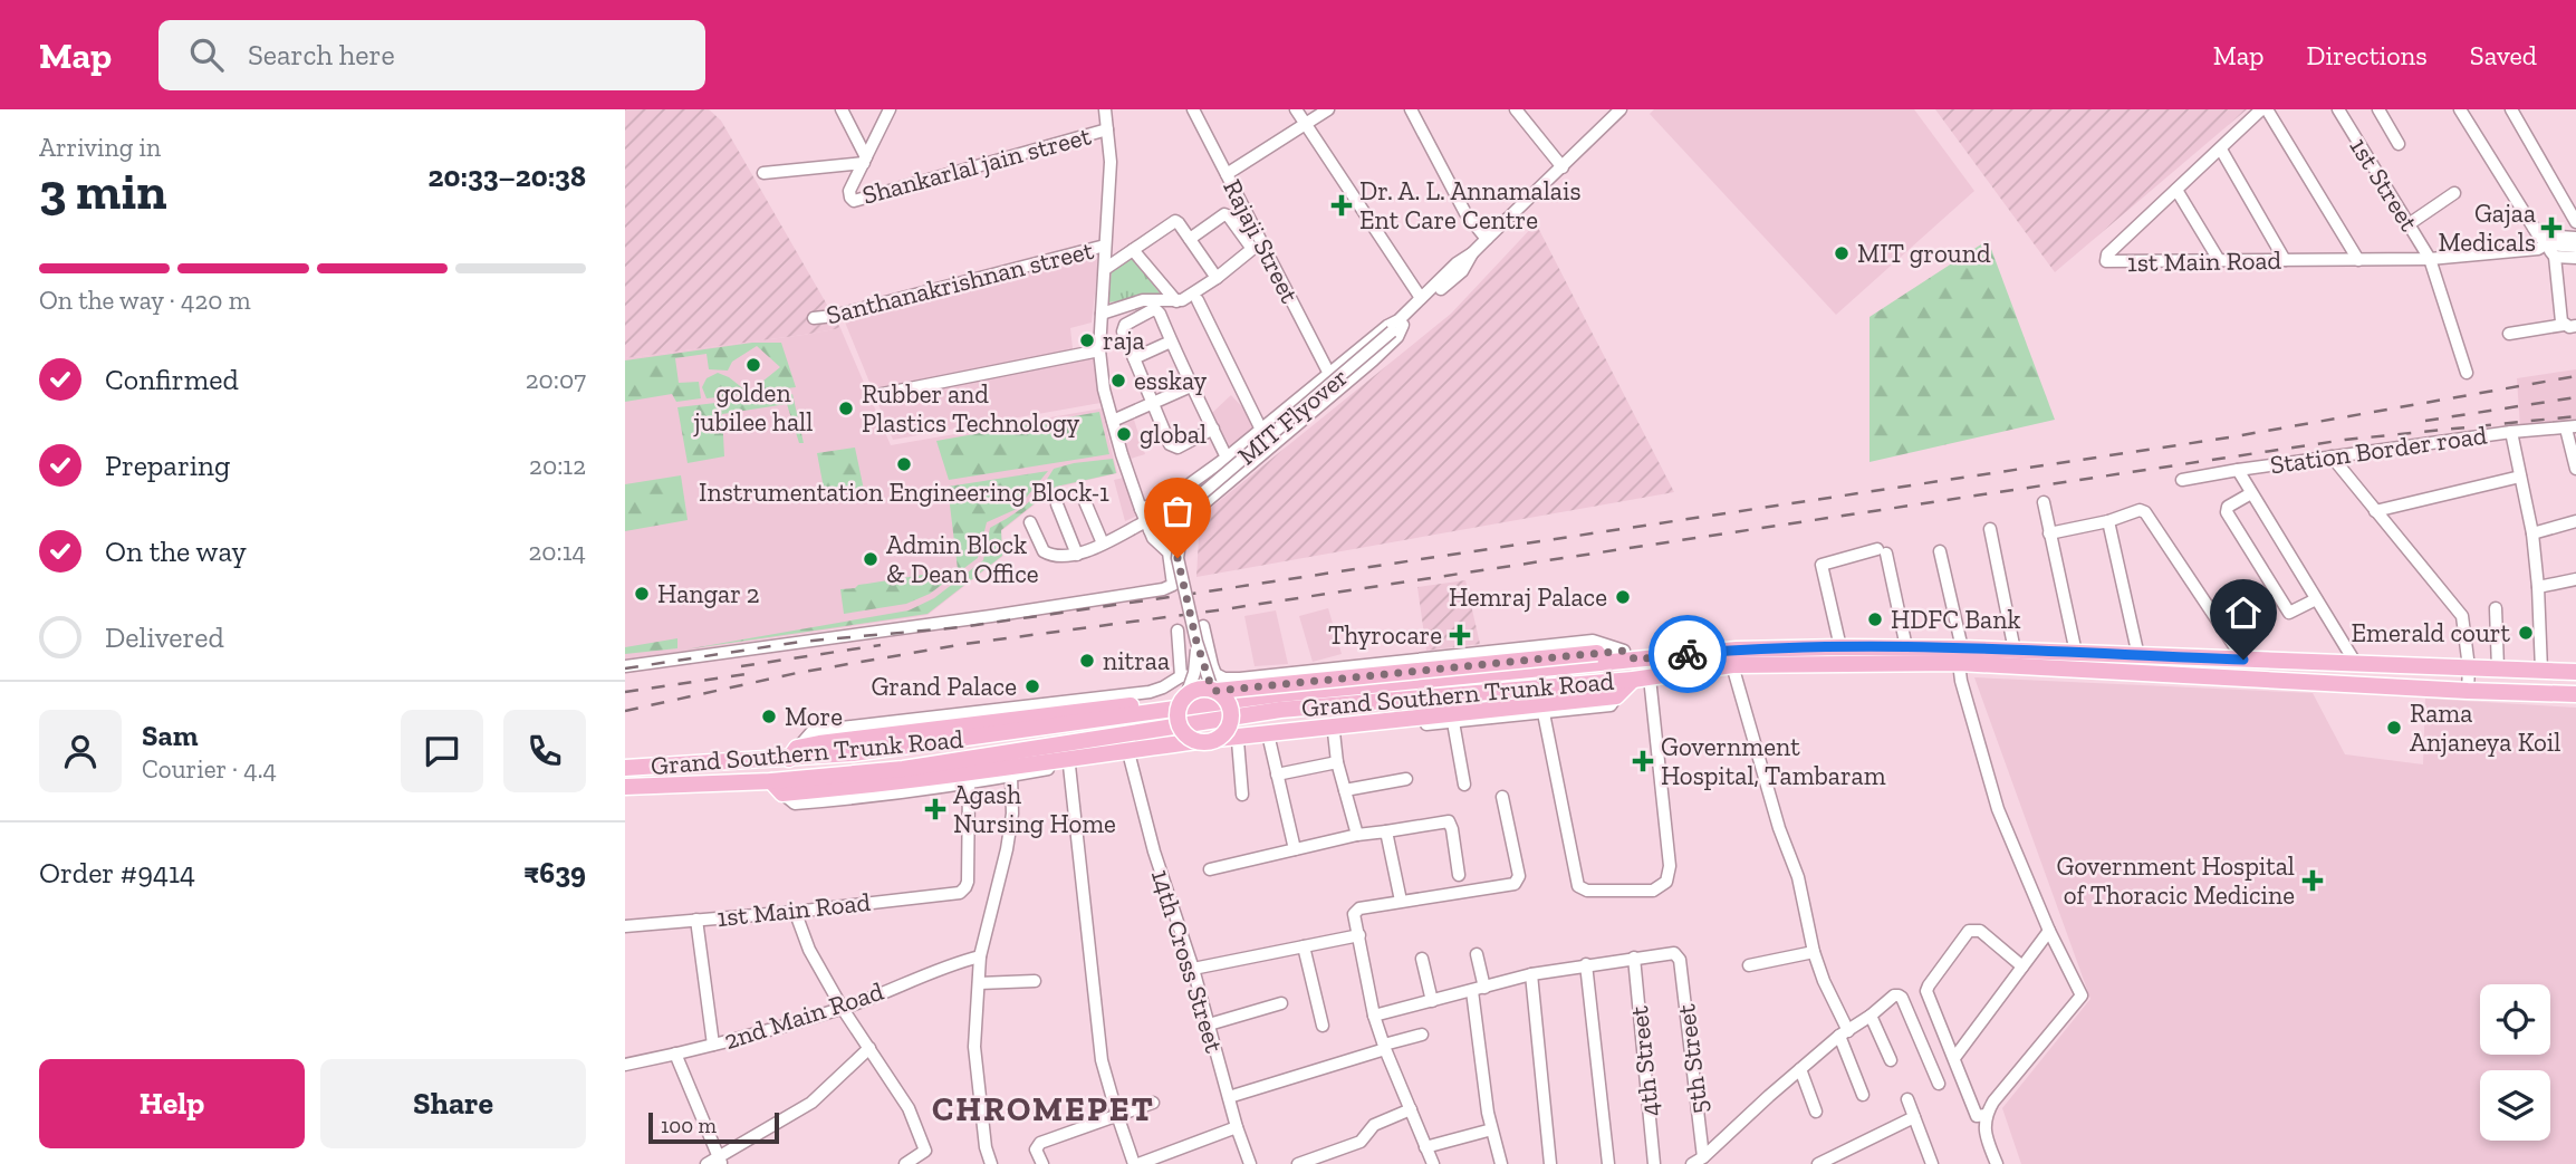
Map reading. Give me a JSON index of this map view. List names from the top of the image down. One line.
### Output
{"streets":{"main road":["Grand Southern Trunk Road"],"street":["Shankarlal jain street","1st Street","Rajaji Street","1st Main Road","Santhanakrishnan street","MIT Flyover","Station Border road","14th Cross Street","2nd Main Road","5th Street","4th Street"]},"crossings":[["1st Street","1st Main Road"],["5th Street","4th Street"]],"districts":["CHROMEPET"],"places":{"health":["Dr. A. L. Annamalais Ent Care Centre","Gajaa Medicals","Thyrocare","Government Hospital, Tambaram","Agash Nursing Home","Government Hospital of Thoracic Medicine"],"other":["MIT ground","raja","golden jubilee hall","esskay","Rubber and Plastics Technology","global","Instrumentation Engineering Block-1","Admin Block & Dean Office","Hangar 2","Hemraj Palace","HDFC Bank","Emerald court","nitraa","Grand Palace","More","Rama Anjaneya Koil"]},"scale_bar":"100 m","page":{"header":"Map","search":"Search here","nav":["Map","Directions","Saved"],"heading":["3 min","Arriving in","20:33–20:38"],"panel":["Sam","Courier · 4.4","Order #9414","₹639"],"bar":"On the way · 420 m","list":[["Confirmed","20:07"],["Preparing","20:12"],["On the way","20:14"],"Delivered"],"buttons":["Help","Share"],"scale":"100 m"}}
